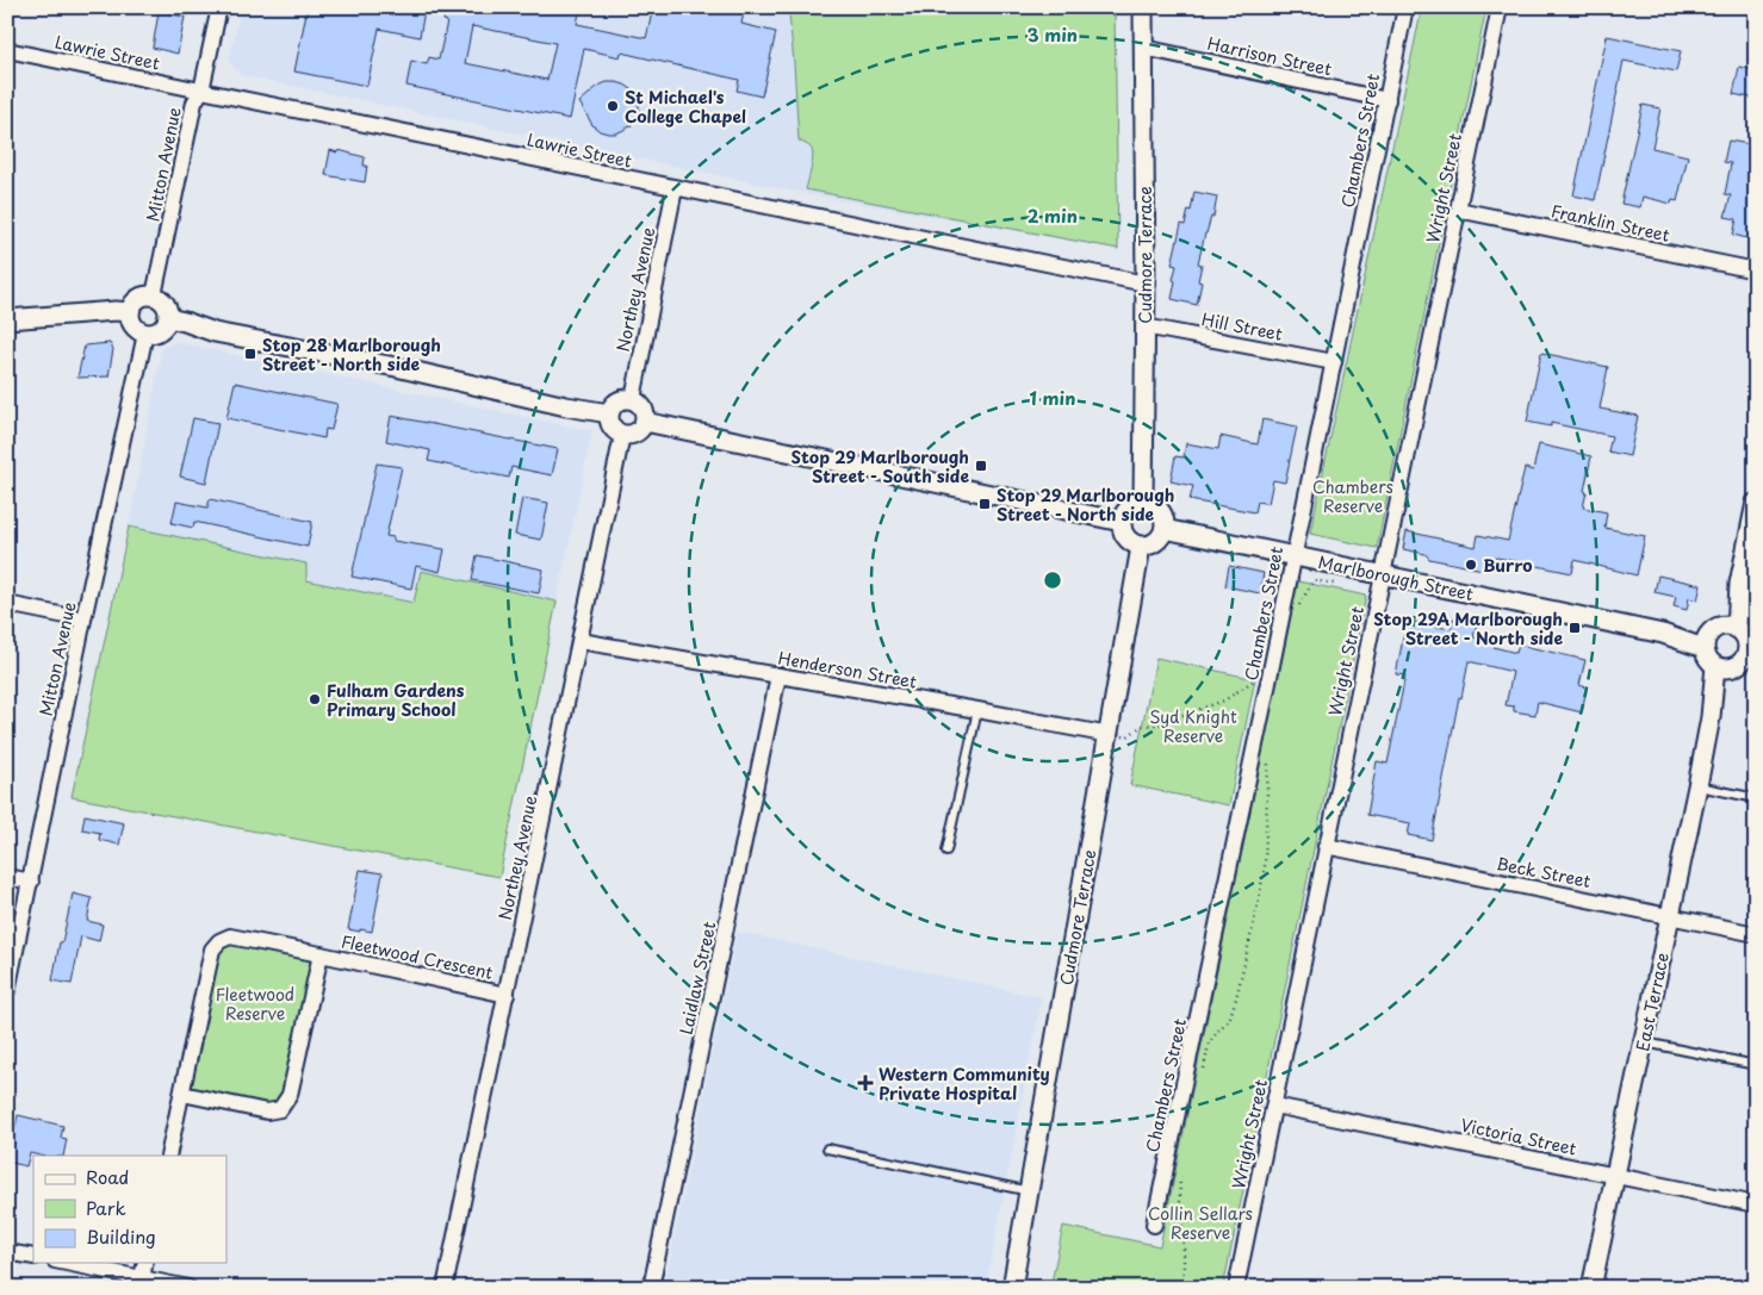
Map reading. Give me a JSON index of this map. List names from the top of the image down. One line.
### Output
{"streets":{"street":["Lawrie Street","Harrison Street","Chambers Street","Mitton Avenue","Wright Street","Franklin Street","Cudmore Terrace","Northey Avenue","Hill Street","Marlborough Street","Henderson Street","Beck Street","Fleetwood Crescent","Laidlaw Street","East Terrace","Victoria Street"]},"crossings":[["Lawrie Street","Mitton Avenue"],["Lawrie Street","Cudmore Terrace"],["Lawrie Street","Northey Avenue"],["Harrison Street","Chambers Street"],["Harrison Street","Cudmore Terrace"],["Chambers Street","Hill Street"],["Chambers Street","Marlborough Street"],["Wright Street","Franklin Street"],["Wright Street","Marlborough Street"],["Wright Street","Beck Street"],["Wright Street","Victoria Street"],["Cudmore Terrace","Hill Street"],["Cudmore Terrace","Marlborough Street"],["Cudmore Terrace","Henderson Street"],["Northey Avenue","Henderson Street"],["Northey Avenue","Fleetwood Crescent"],["Henderson Street","Laidlaw Street"],["Beck Street","East Terrace"],["East Terrace","Victoria Street"]],"parks":["Chambers Reserve","Syd Knight Reserve","Fleetwood Reserve","Collin Sellars Reserve"],"places":{"other":["St Michael's College Chapel","Burro","Fulham Gardens Primary School"],"transit":["Stop 28 Marlborough Street - North side","Stop 29 Marlborough Street - South side","Stop 29 Marlborough Street - North side","Stop 29A Marlborough Street - North side"],"health":["Western Community Private Hospital"]},"legend":["Road","Park","Building"],"rings":["3 min","2 min","1 min"]}
